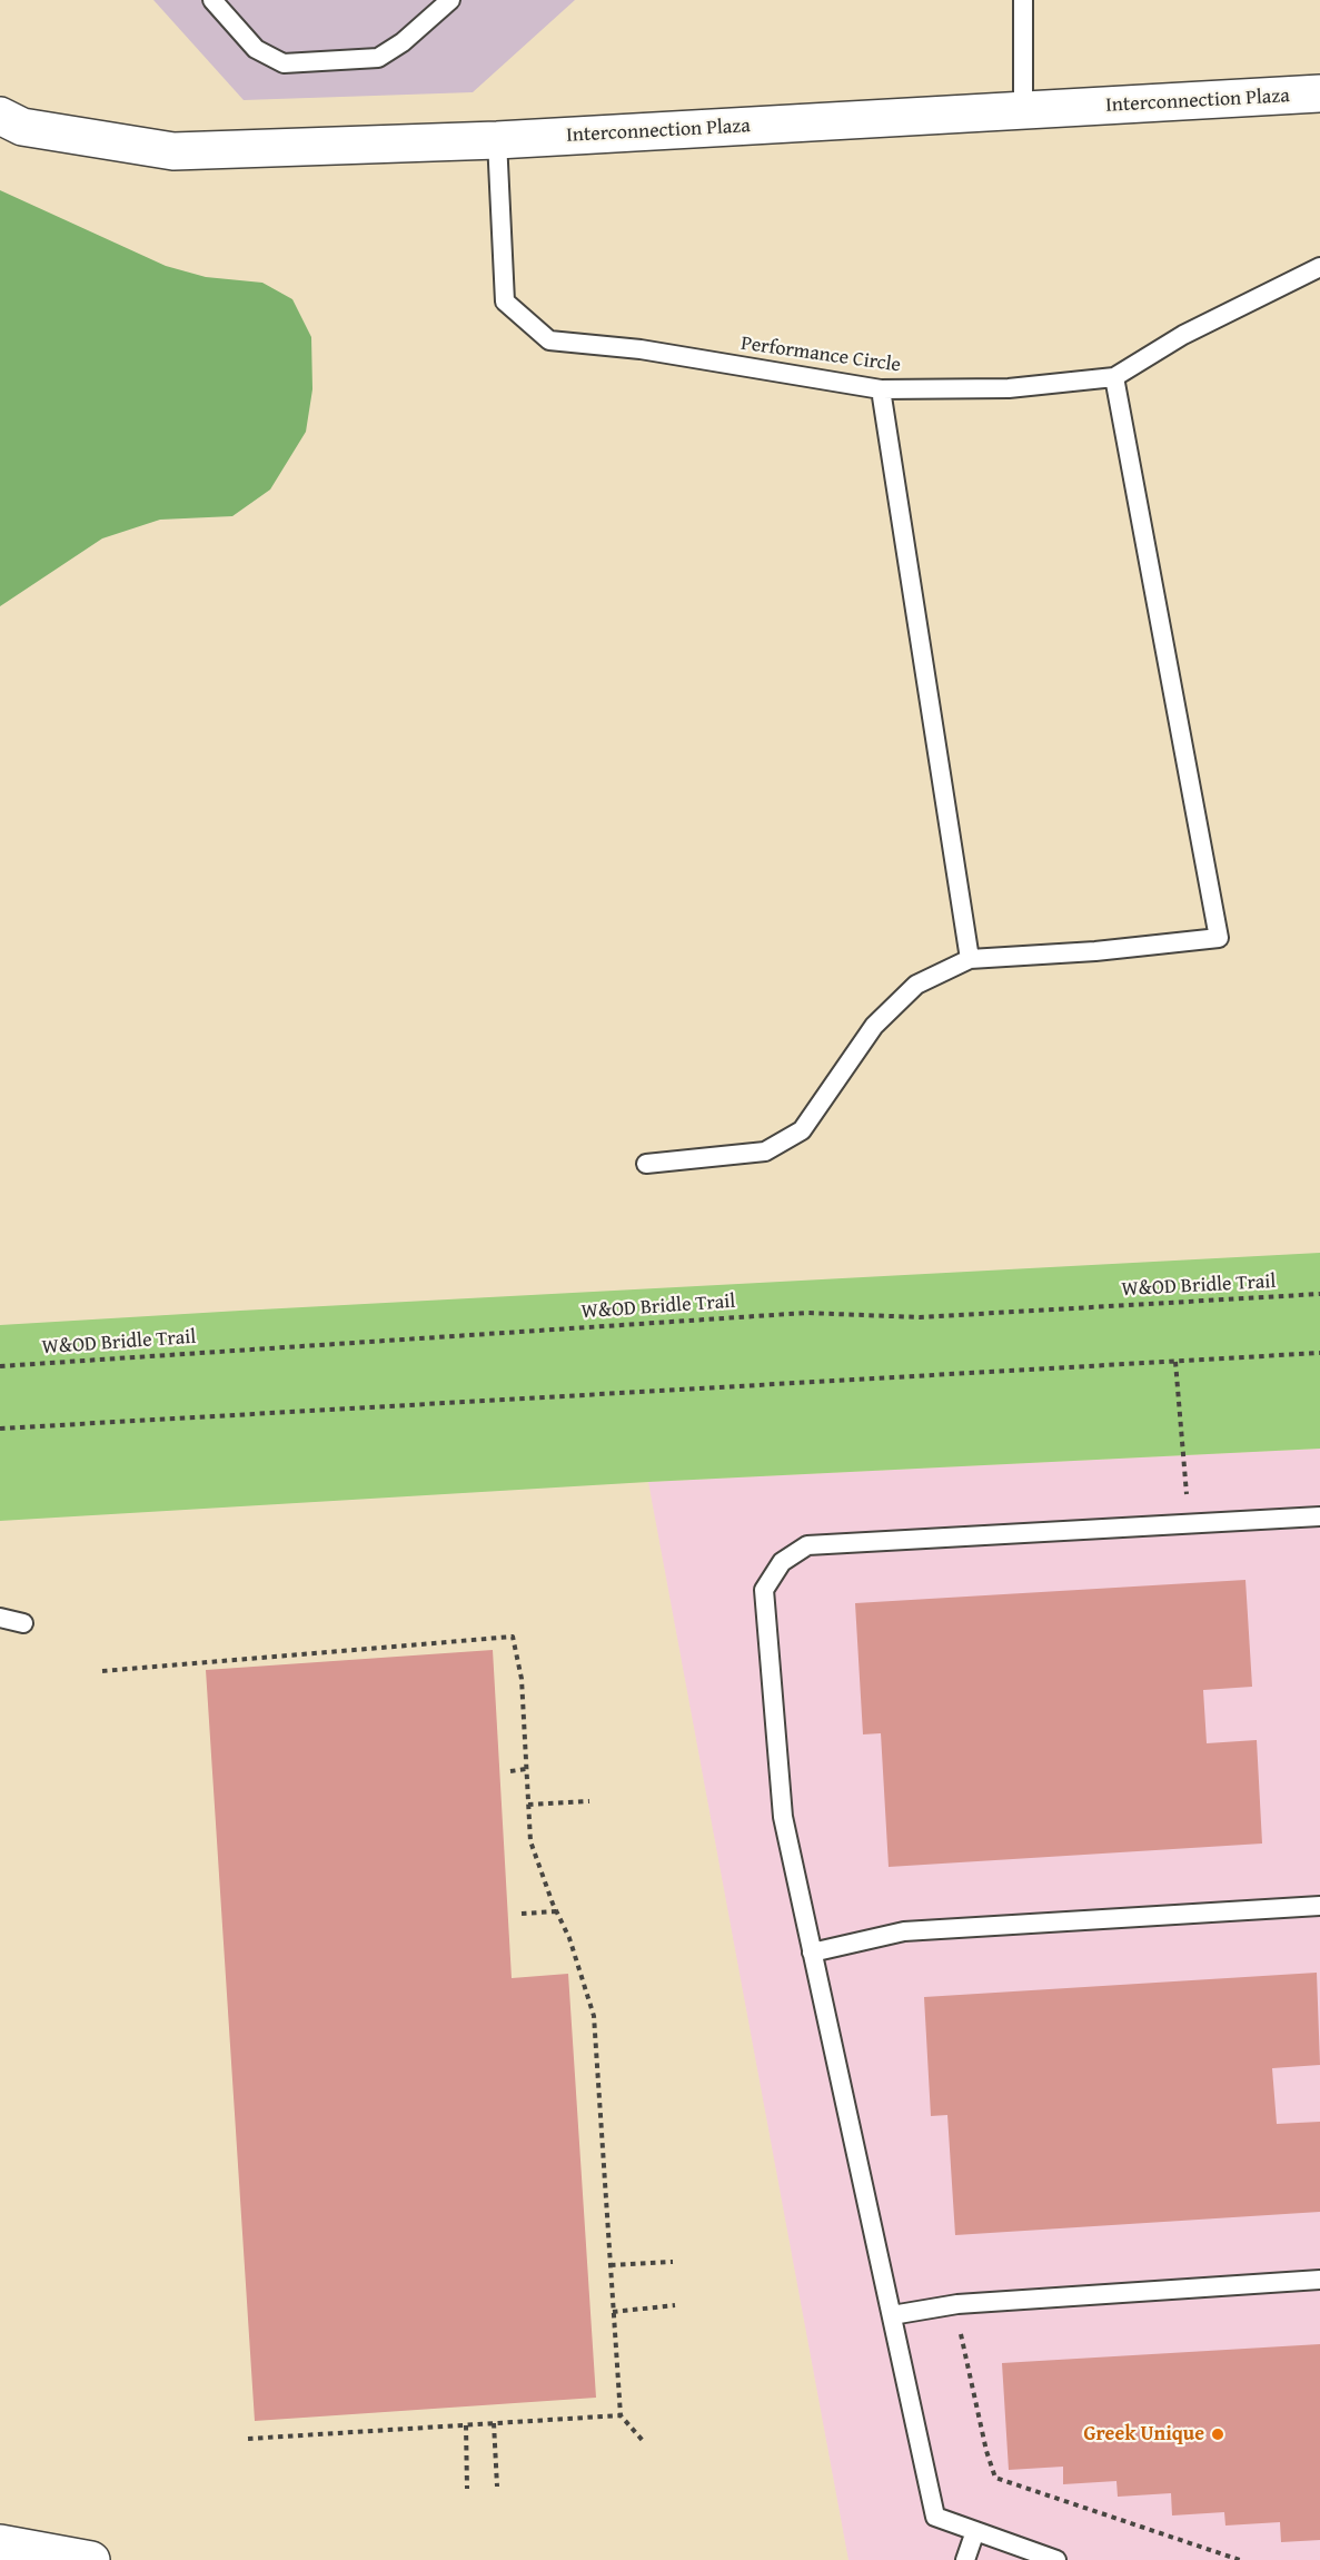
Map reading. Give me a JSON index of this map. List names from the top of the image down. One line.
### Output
{"streets":{"street":["Interconnection Plaza"],"lane":["Performance Circle"],"path":["W&OD Bridle Trail"]},"crossings":[["Interconnection Plaza","Performance Circle"]],"places":["Greek Unique"]}
